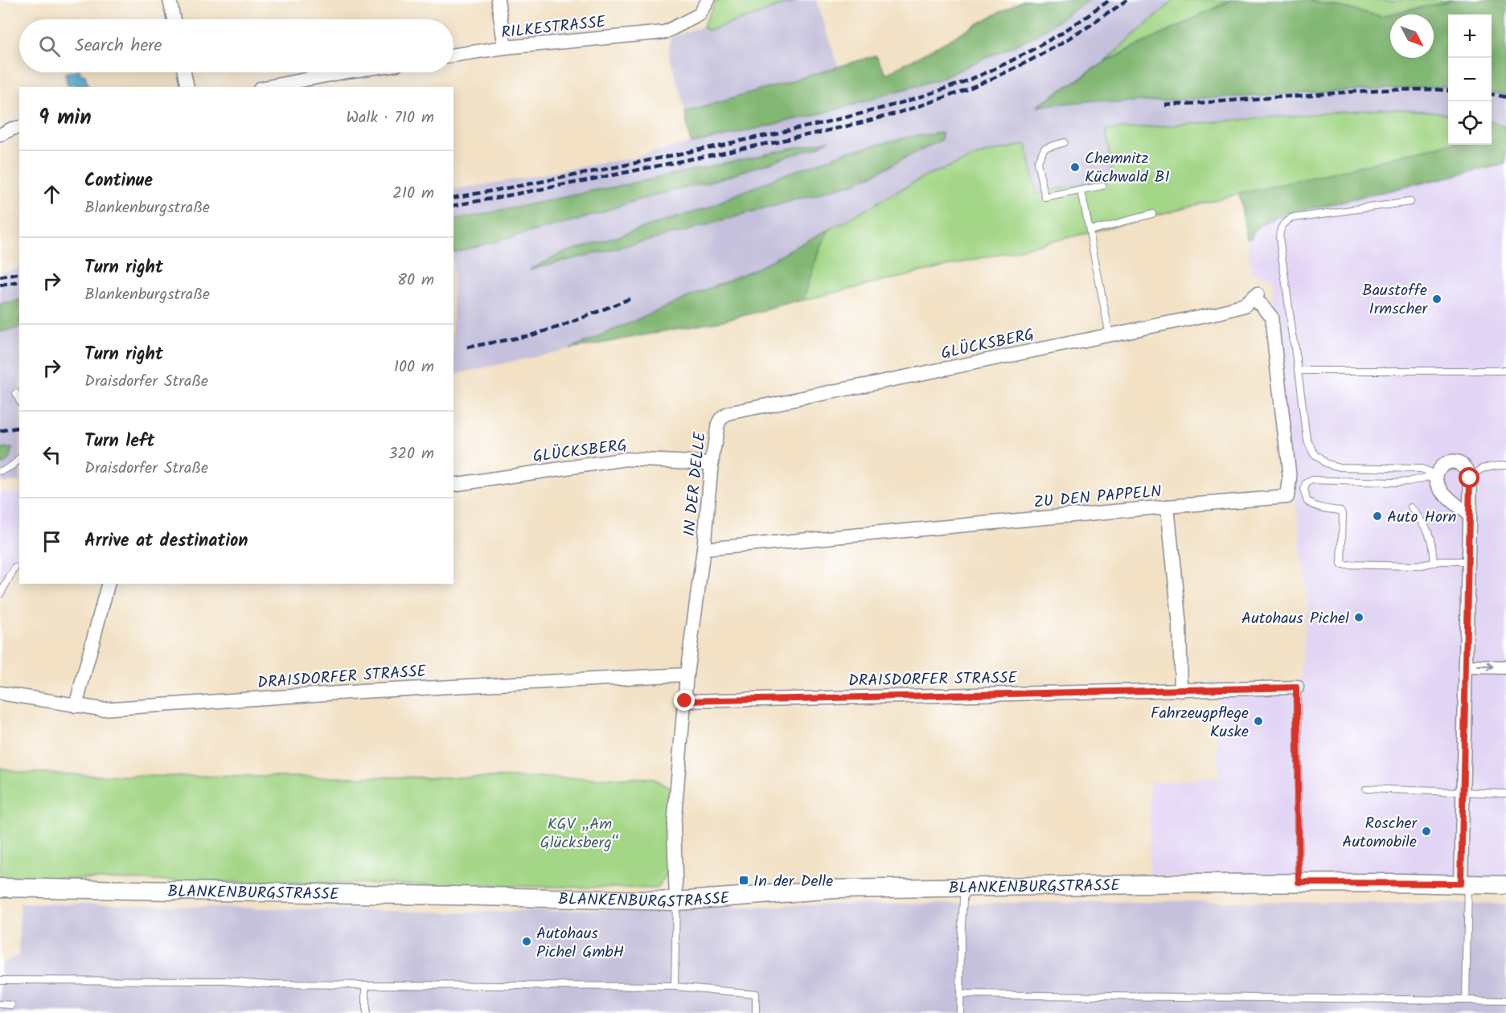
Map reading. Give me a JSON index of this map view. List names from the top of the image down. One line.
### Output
{"streets":{"main road":["BLANKENBURGSTRASSE"],"street":["RILKESTRASSE","GLÜCKSBERG","IN DER DELLE","ZU DEN PAPPELN","DRAISDORFER STRASSE"]},"crossings":[["GLÜCKSBERG","IN DER DELLE"],["GLÜCKSBERG","ZU DEN PAPPELN"],["IN DER DELLE","ZU DEN PAPPELN"],["IN DER DELLE","DRAISDORFER STRASSE"],["IN DER DELLE","BLANKENBURGSTRASSE"],["DRAISDORFER STRASSE","BLANKENBURGSTRASSE"]],"parks":["KGV „Am Glücksberg“"],"places":{"other":["Chemnitz Küchwald B1","Baustoffe Irmscher","Auto Horn","Autohaus Pichel","Fahrzeugpflege Kuske","Roscher Automobile","Autohaus Pichel GmbH"],"transit":["In der Delle"]},"north":"bottom right","page":{"map_buttons":["+","−"],"search":"Search here","heading":["9 min","Walk · 710 m"],"list":[["Continue","Blankenburgstraße","210 m"],["Turn right","Blankenburgstraße","80 m"],["Turn right","Draisdorfer Straße","100 m"],["Turn left","Draisdorfer Straße","320 m"],"Arrive at destination"]}}
